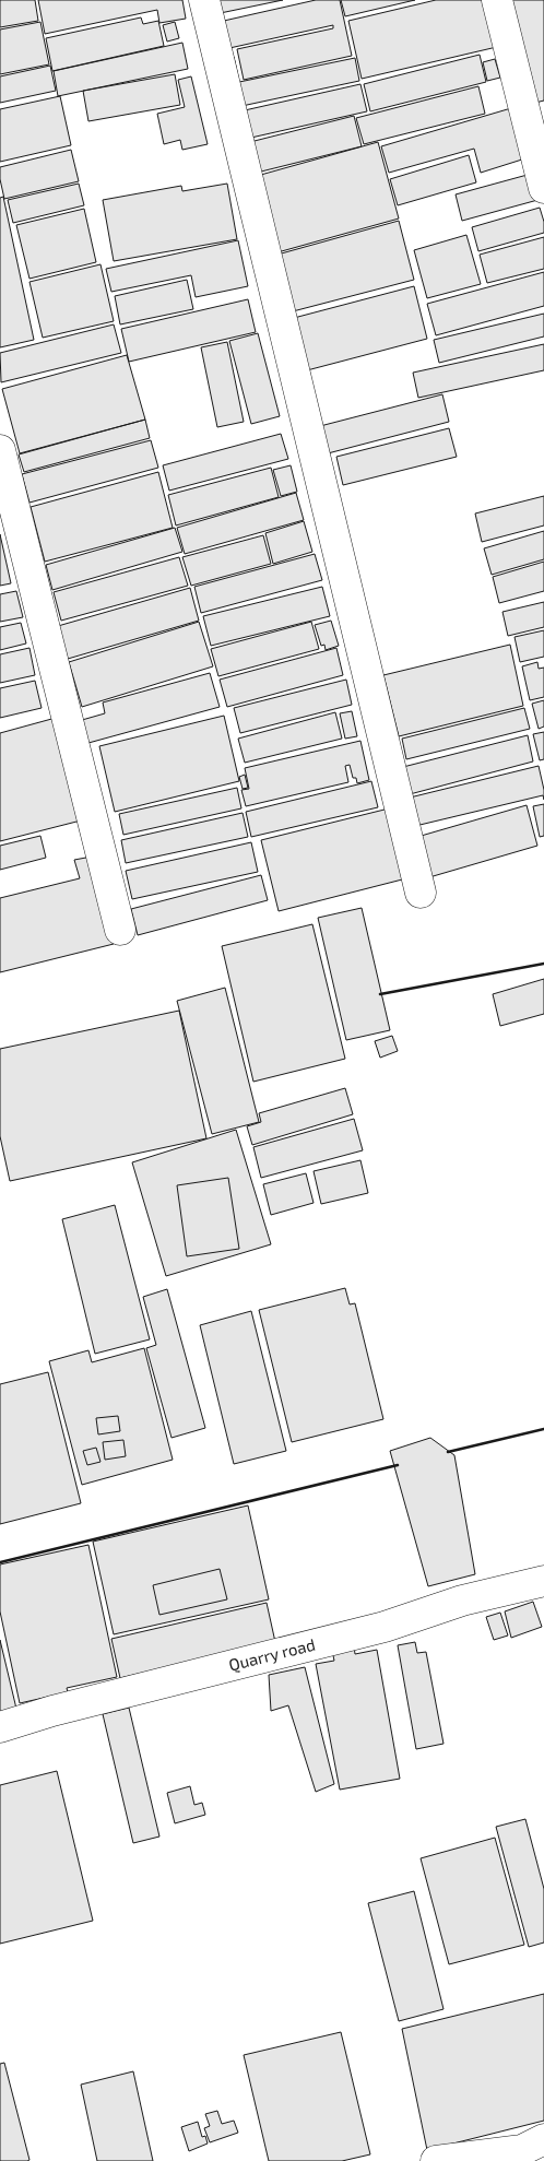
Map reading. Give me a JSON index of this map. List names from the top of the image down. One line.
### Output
{"streets":{"street":["Quarry road"]}}
